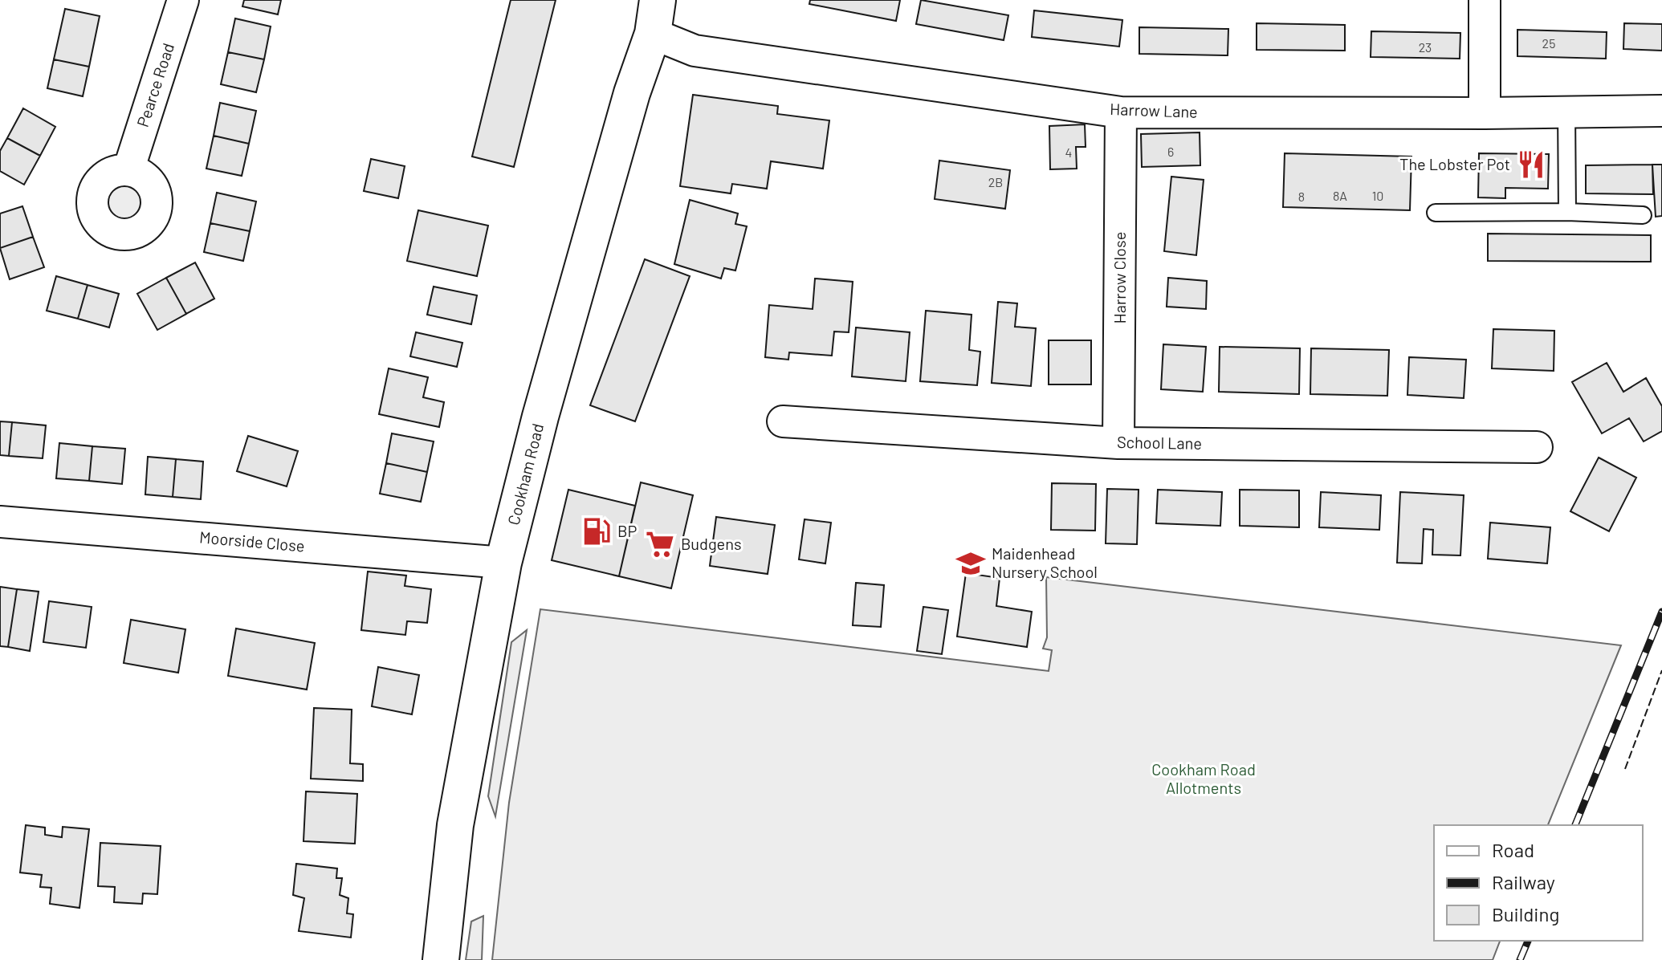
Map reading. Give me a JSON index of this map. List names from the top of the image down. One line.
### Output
{"streets":{"main road":["Cookham Road"],"street":["Pearce Road","Harrow Lane","Harrow Close","School Lane","Moorside Close"]},"crossings":[["Harrow Lane","Harrow Close"],["Harrow Lane","Cookham Road"],["Harrow Close","School Lane"],["Cookham Road","Moorside Close"]],"parks":["Cookham Road Allotments"],"places":{"restaurant":["The Lobster Pot"],"fuel station":["BP"],"supermarket":["Budgens"],"school or university":["Maidenhead Nursery School"]},"house_numbers":["25","23","6","4","2B","8A","10","8"],"legend":["Road","Railway","Building"]}
